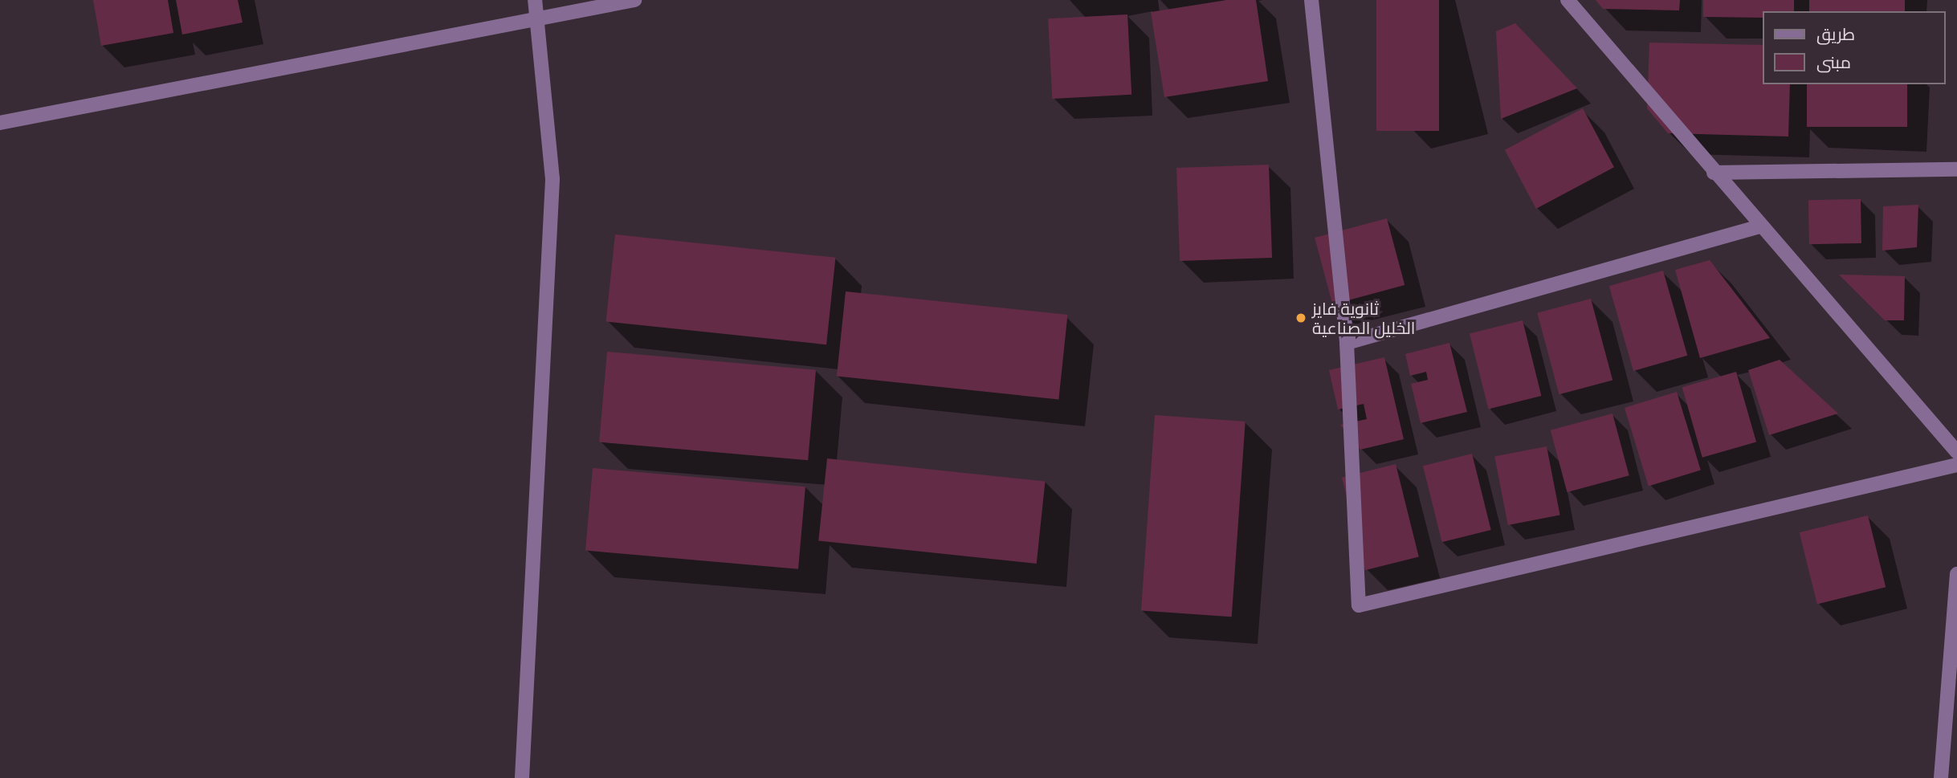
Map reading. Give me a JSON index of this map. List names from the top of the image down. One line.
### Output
{"places":["ثانوية فايز الخليل الصناعية"],"legend":["طريق","مبنى"]}
